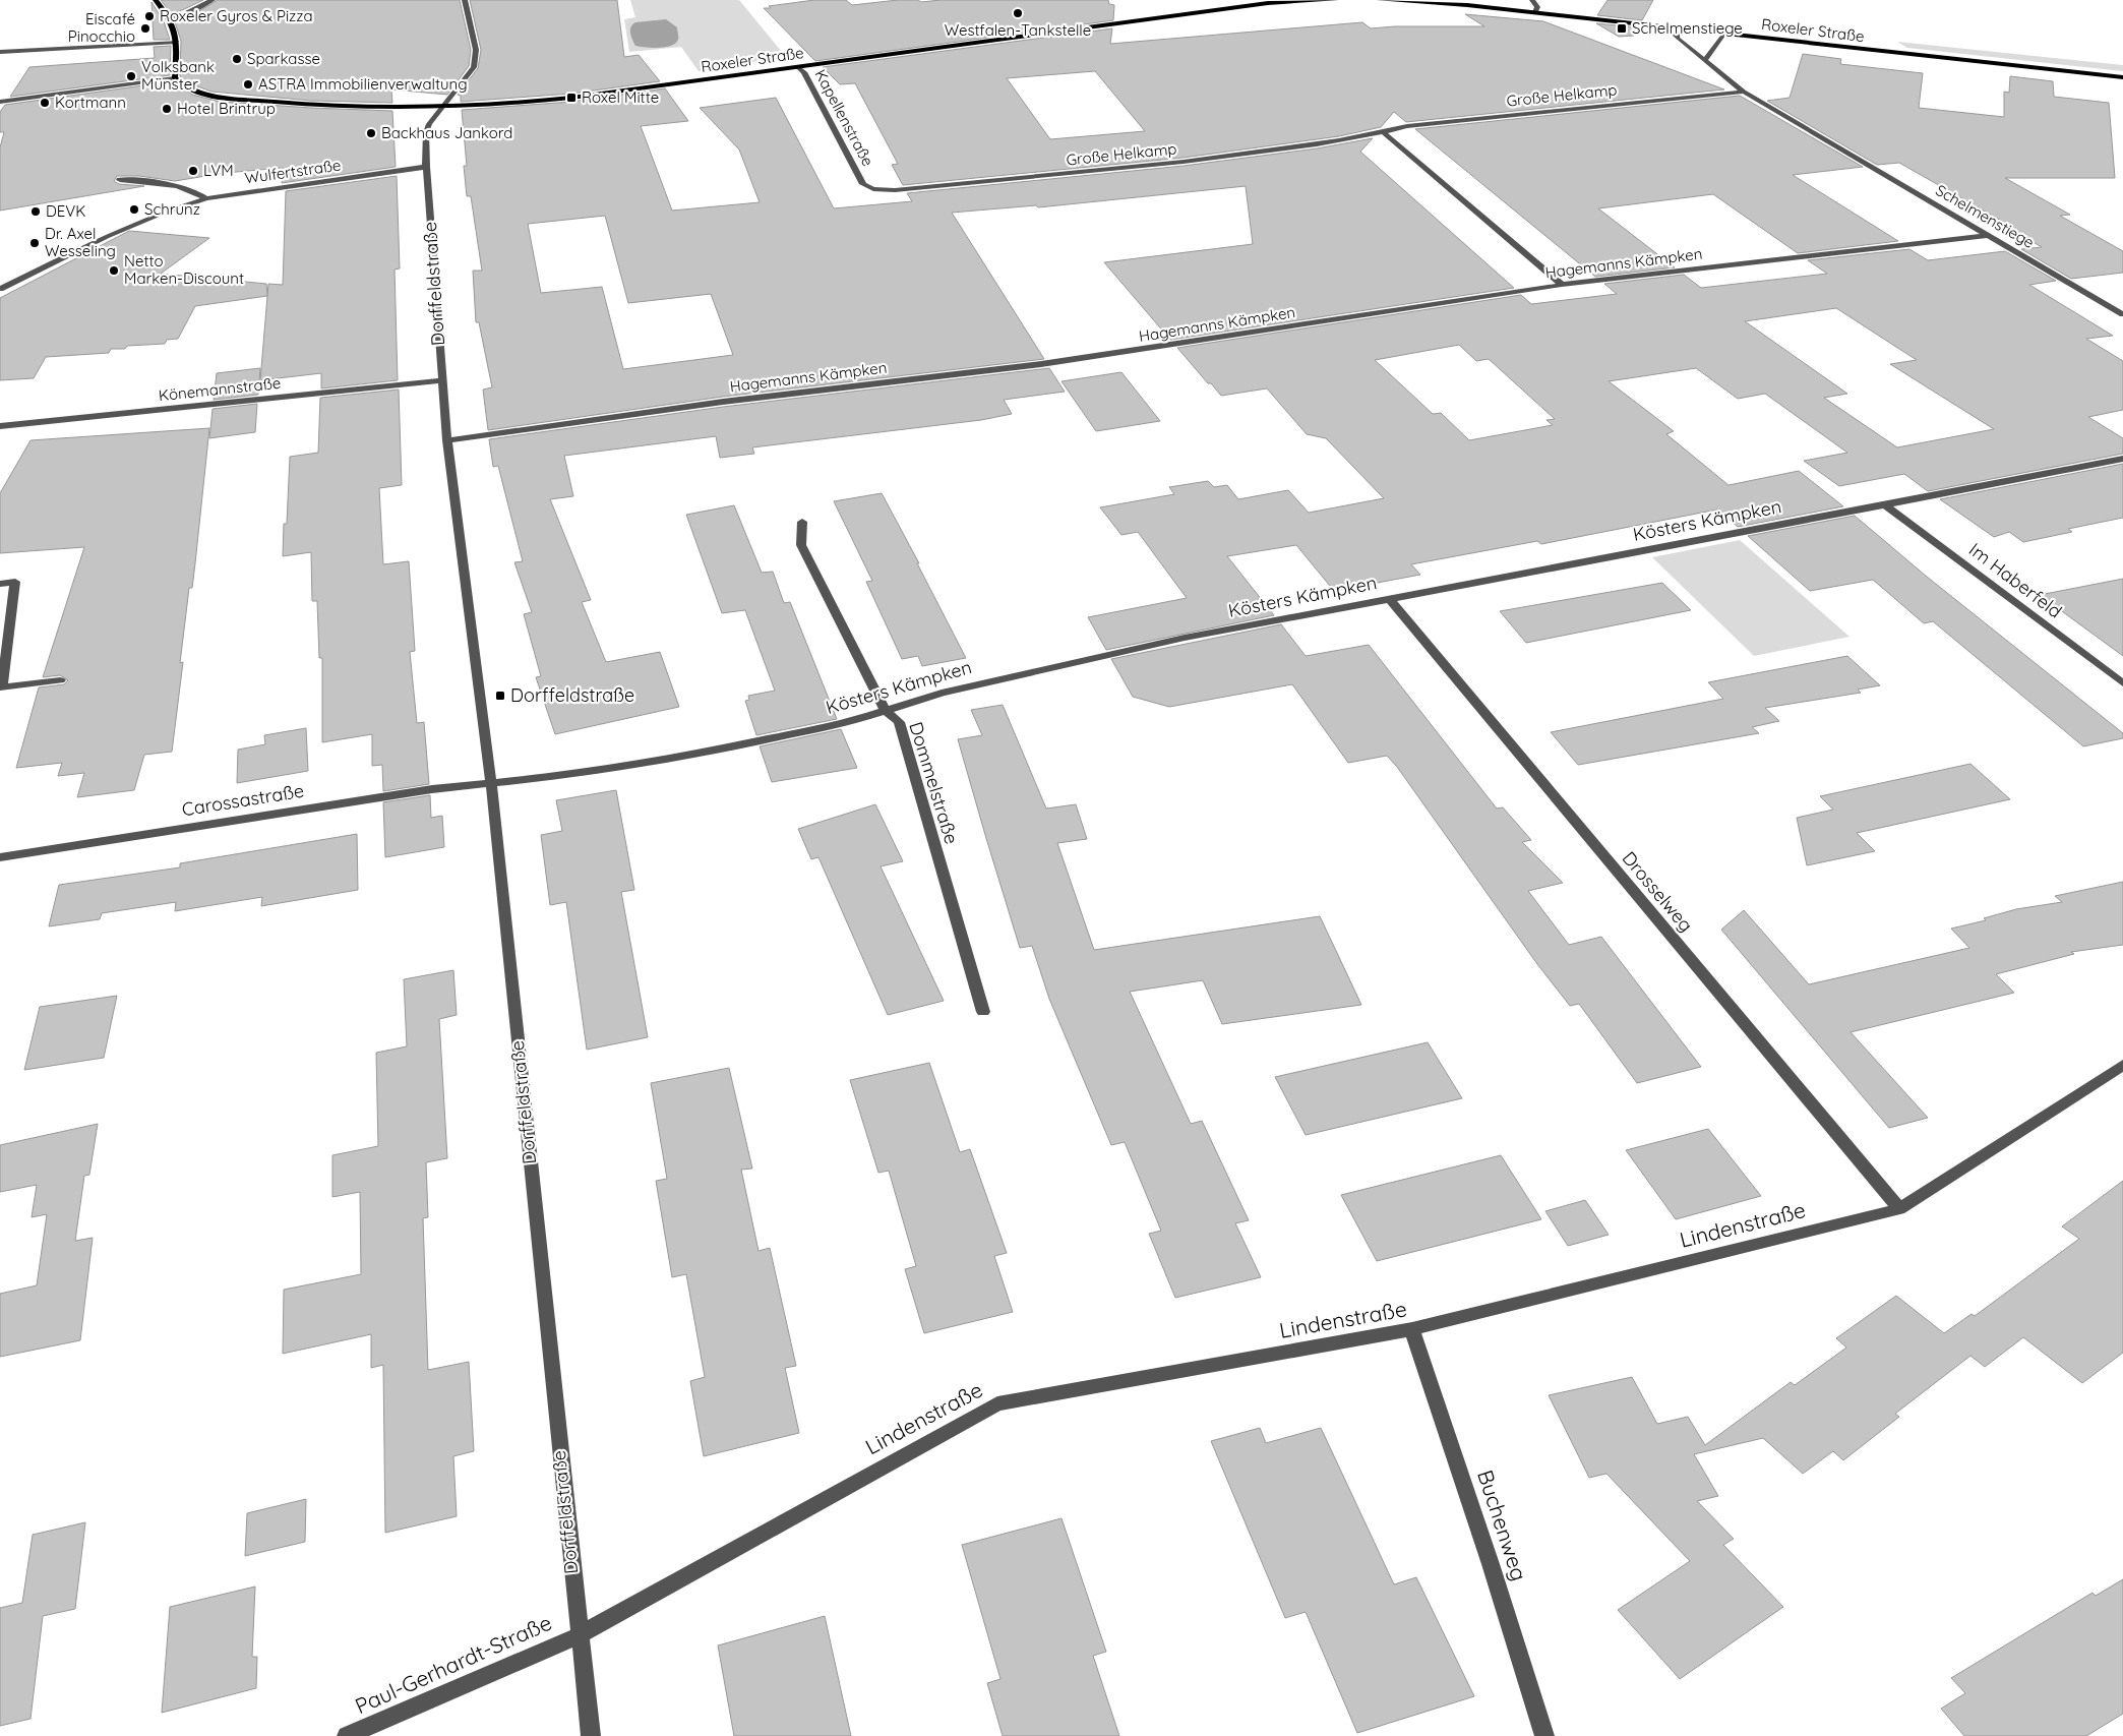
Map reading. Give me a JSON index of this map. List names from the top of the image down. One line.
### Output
{"streets":{"main road":["Roxeler Straße"],"street":["Große Helkamp","Kapellenstraße","Wulfertstraße","Schelmenstiege","Hagemanns Kämpken","Dorffeldstraße","Könemannstraße","Kösters Kämpken","Im Haberfeld","Dommelstraße","Carossastraße","Drosselweg","Lindenstraße","Buchenweg","Paul-Gerhardt-Straße"]},"crossings":[["Roxeler Straße","Kapellenstraße"],["Roxeler Straße","Schelmenstiege"],["Roxeler Straße","Dorffeldstraße"],["Große Helkamp","Kapellenstraße"],["Große Helkamp","Schelmenstiege"],["Wulfertstraße","Dorffeldstraße"],["Schelmenstiege","Hagemanns Kämpken"],["Hagemanns Kämpken","Dorffeldstraße"],["Dorffeldstraße","Könemannstraße"],["Dorffeldstraße","Kösters Kämpken"],["Dorffeldstraße","Carossastraße"],["Dorffeldstraße","Lindenstraße"],["Dorffeldstraße","Paul-Gerhardt-Straße"],["Kösters Kämpken","Im Haberfeld"],["Kösters Kämpken","Dommelstraße"],["Kösters Kämpken","Carossastraße"],["Kösters Kämpken","Drosselweg"],["Drosselweg","Lindenstraße"],["Lindenstraße","Buchenweg"],["Lindenstraße","Paul-Gerhardt-Straße"]],"places":{"other":["Westfalen-Tankstelle","Roxeler Gyros & Pizza","Eiscafé Pinocchio","Sparkasse","Volksbank Münster","ASTRA Immobilienverwaltung","Kortmann","Hotel Brintrup","Backhaus Jankord","LVM","Schrunz","DEVK","Dr. Axel Wesseling","Netto Marken-Discount"],"transit":["Schelmenstiege","Roxel Mitte","Dorffeldstraße"]}}
